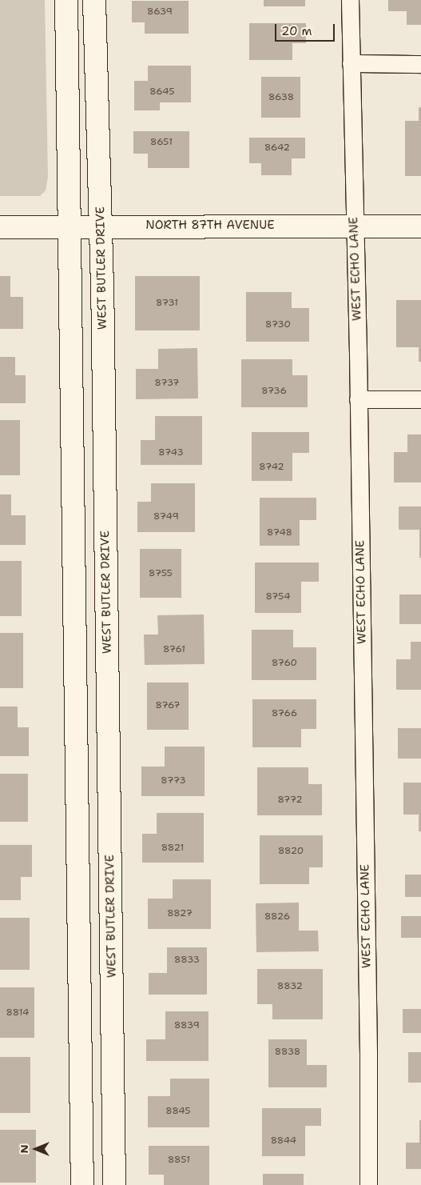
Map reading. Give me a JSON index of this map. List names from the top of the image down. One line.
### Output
{"streets":{"street":["NORTH 87TH AVENUE","WEST BUTLER DRIVE","WEST ECHO LANE"]},"crossings":[["NORTH 87TH AVENUE","WEST BUTLER DRIVE"],["NORTH 87TH AVENUE","WEST ECHO LANE"]],"house_numbers":["8639","8645","8638","8651","8642","8731","8730","8737","8736","8743","8742","8749","8748","8755","8754","8761","8760","8767","8766","8773","8772","8821","8820","8827","8826","8833","8832","8814","8839","8838","8845","8844","8851"],"scale_bar":"20 m","north":"left"}
